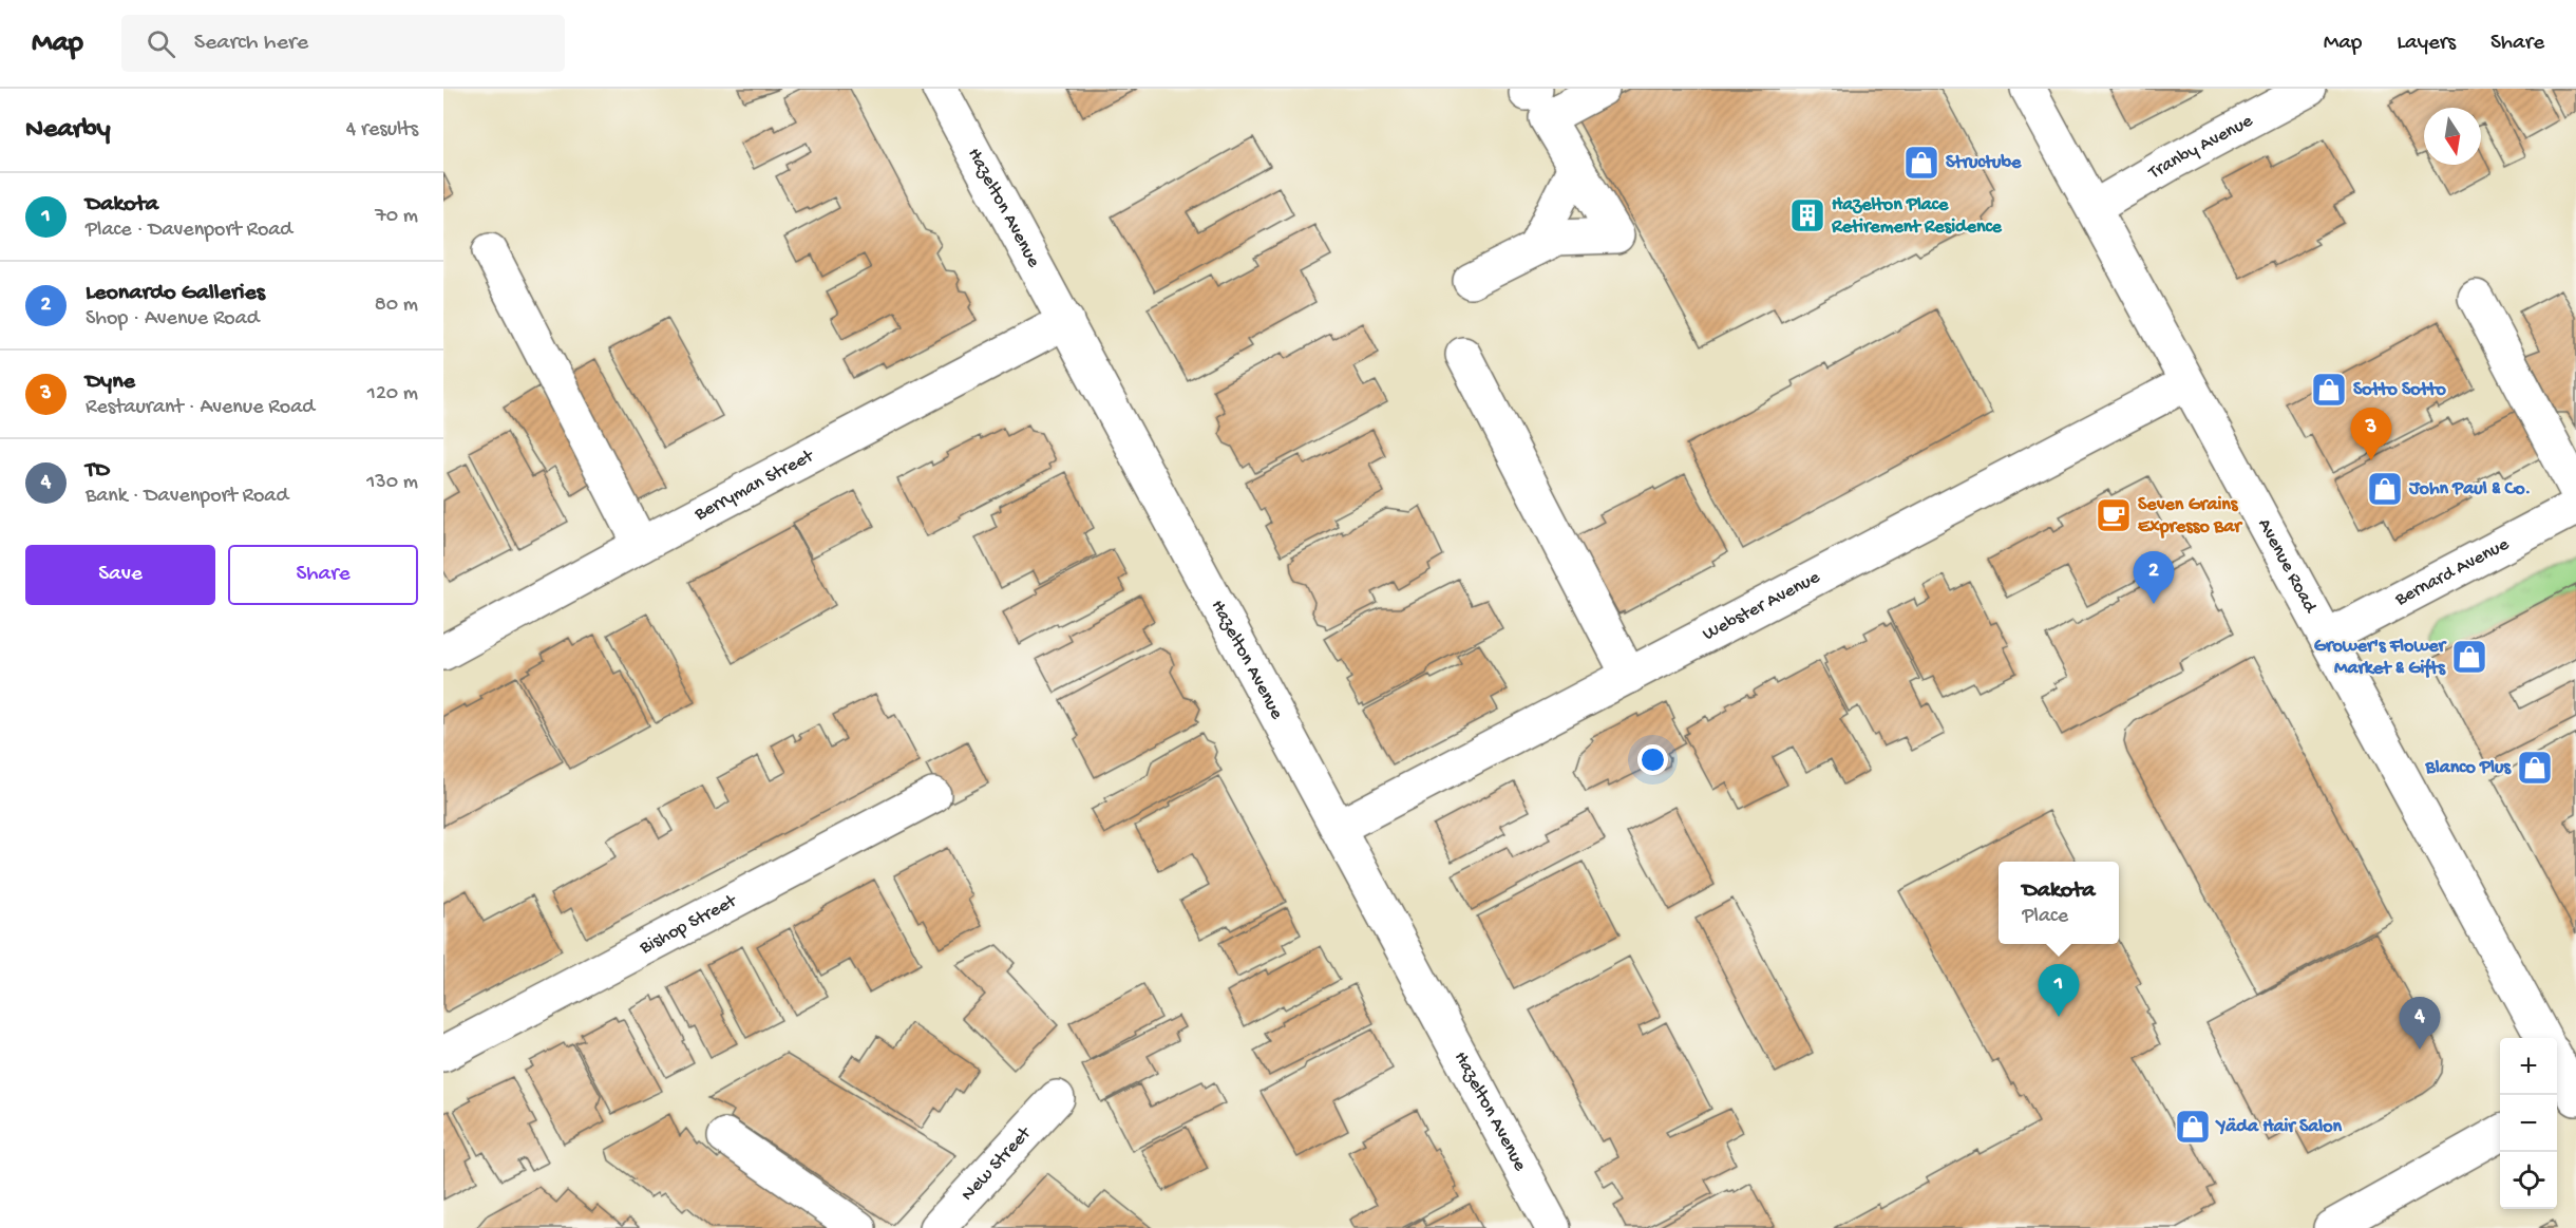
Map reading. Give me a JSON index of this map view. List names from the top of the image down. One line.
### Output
{"streets":{"street":["Tranby Avenue","Hazelton Avenue","Berryman Street","Avenue Road","Bernard Avenue","Webster Avenue","Bishop Street","New Street"]},"crossings":[["Tranby Avenue","Avenue Road"],["Hazelton Avenue","Berryman Street"],["Hazelton Avenue","Webster Avenue"],["Avenue Road","Bernard Avenue"],["Avenue Road","Webster Avenue"]],"places":{"shop":["Structube","Sotto Sotto","John Paul & Co.","Grower's Flower Market & Gifts","Blanco Plus","Yäda Hair Salon"],"building":["Hazelton Place Retirement Residence"],"cafe":["Seven Grains Expresso Bar"]},"north":"bottom","page":{"header":"Map","search":"Search here","nav":["Map","Layers","Share"],"heading":["Nearby","4 results"],"list":[{"mark":"1","name":"Dakota","note":"Place · Davenport Road","value":"70 m"},{"mark":"2","name":"Leonardo Galleries","note":"Shop · Avenue Road","value":"80 m"},{"mark":"3","name":"Dyne","note":"Restaurant · Avenue Road","value":"120 m"},{"mark":"4","name":"TD","note":"Bank · Davenport Road","value":"130 m"}],"pins":["3","2","1","4"],"buttons":["Save","Share"],"popup":["Dakota","Place"],"map_buttons":["+","−"]}}
